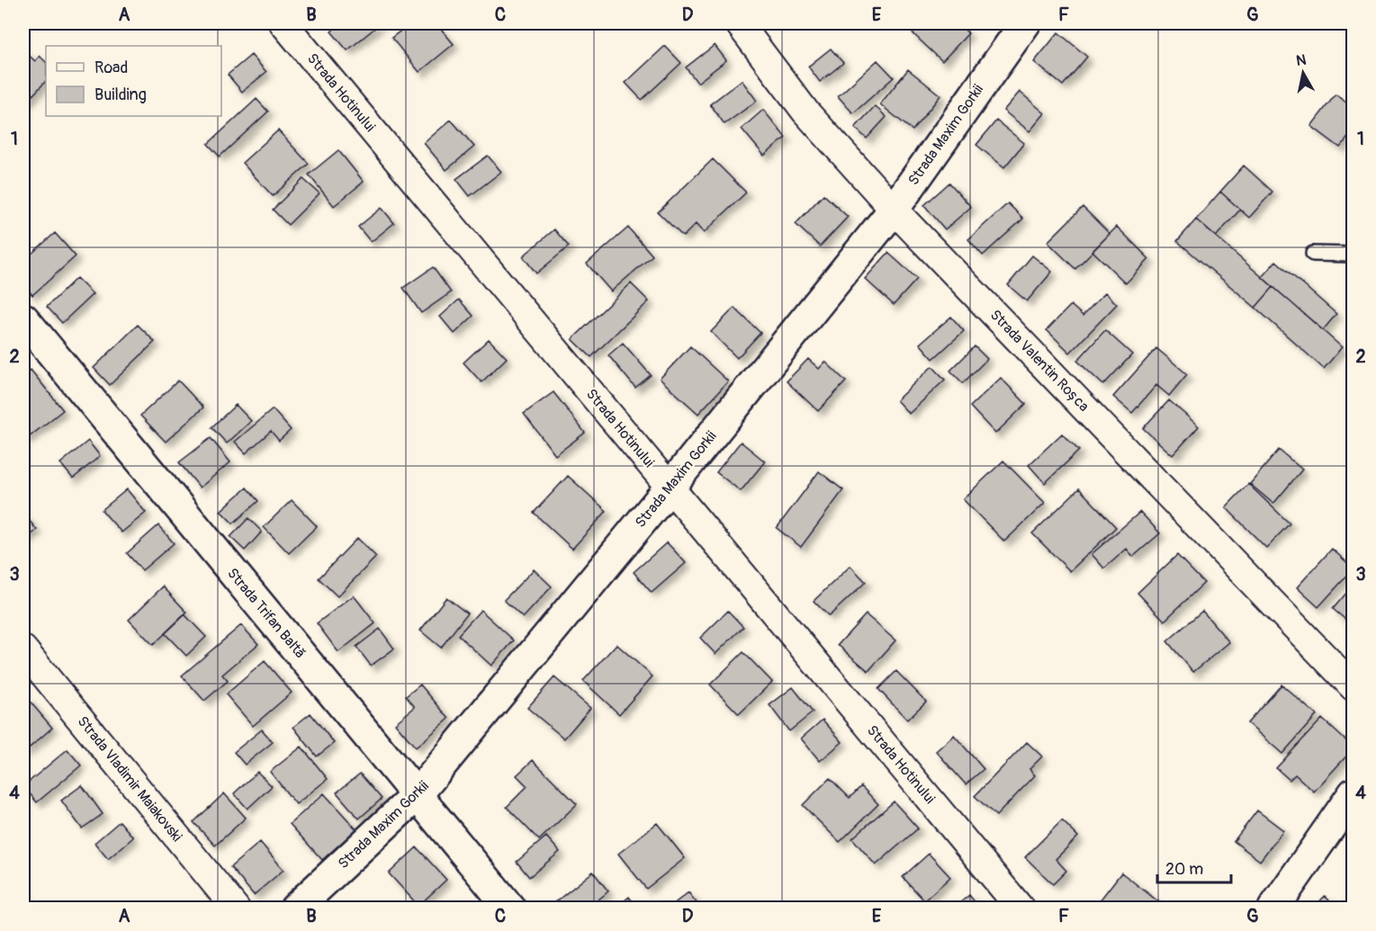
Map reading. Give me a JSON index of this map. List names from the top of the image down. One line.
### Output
{"streets":{"street":["Strada Hotinului","Strada Maxim Gorkii","Strada Valentin Roșca","Strada Trifan Baltă","Strada Vladimir Maiakovski"]},"crossings":[["Strada Hotinului","Strada Maxim Gorkii"],["Strada Maxim Gorkii","Strada Valentin Roșca"],["Strada Maxim Gorkii","Strada Trifan Baltă"]],"legend":["Road","Building"],"scale_bar":"20 m","north":"top","grid":{"columns":["A","B","C","D","E","F","G"],"rows":["1","2","3","4"]}}
